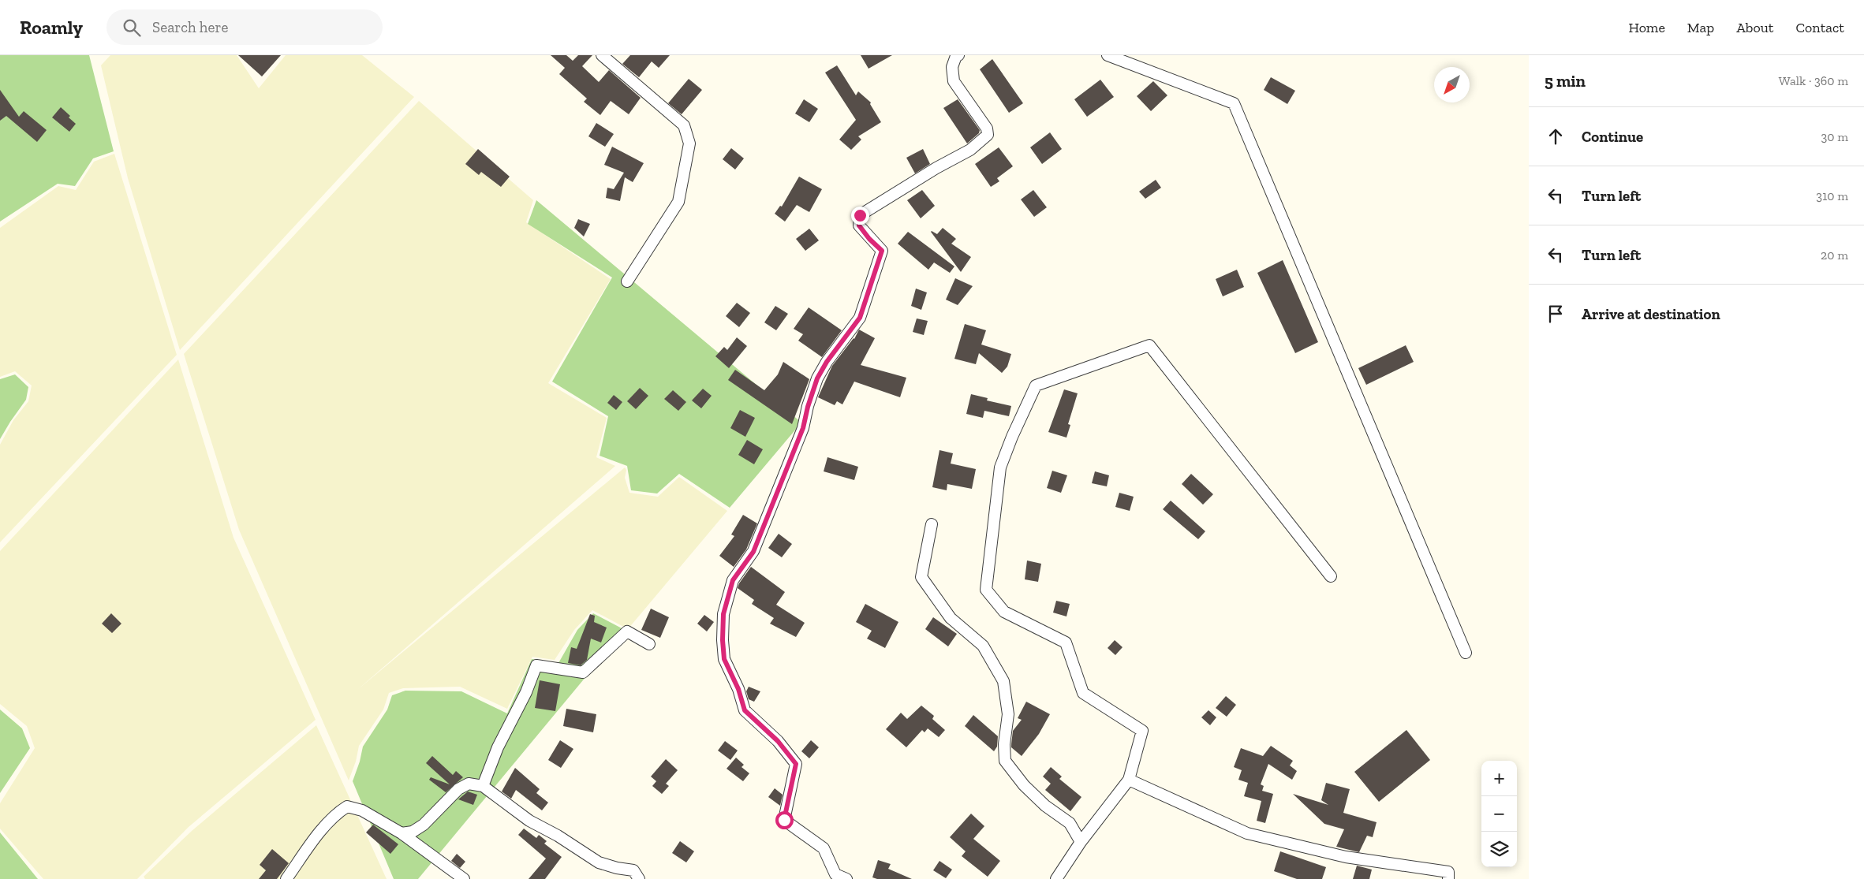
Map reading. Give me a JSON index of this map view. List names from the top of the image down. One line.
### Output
{"north":"bottom left","page":{"header":"Roamly","search":"Search here","nav":["Home","Map","About","Contact"],"heading":["5 min","Walk · 360 m"],"list":[["Continue","30 m"],["Turn left","310 m"],["Turn left","20 m"],"Arrive at destination"],"map_buttons":["+","−"]}}
